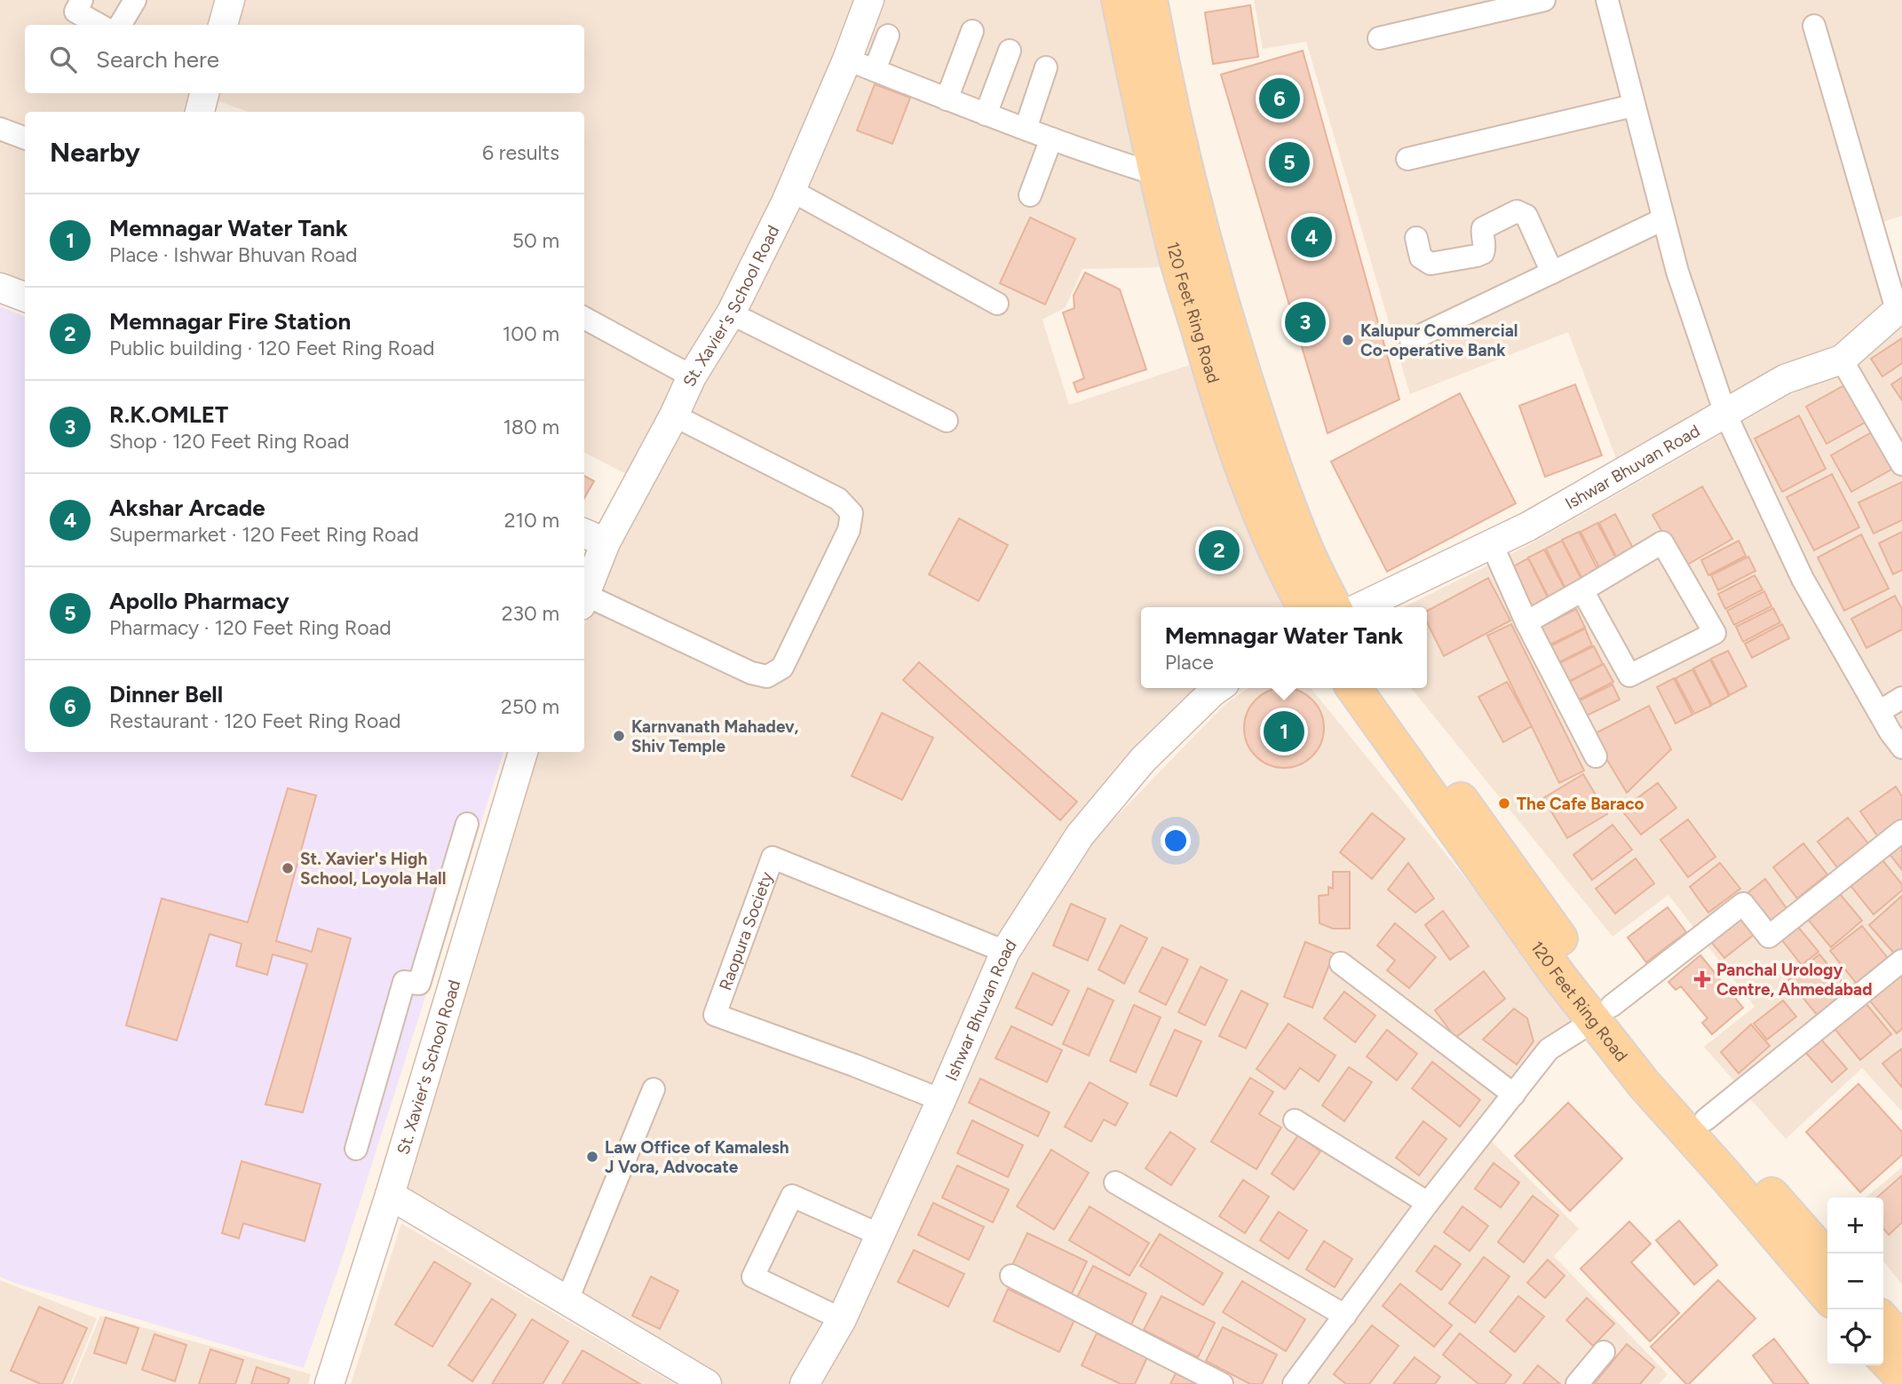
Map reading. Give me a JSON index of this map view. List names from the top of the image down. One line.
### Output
{"streets":{"main road":["120 Feet Ring Road"],"street":["St. Xavier's School Road","Ishwar Bhuvan Road","Raopura Society"]},"crossings":[["Ishwar Bhuvan Road","Raopura Society"]],"places":{"other":["Kalupur Commercial Co-operative Bank","Karnvanath Mahadev, Shiv Temple","The Cafe Baraco","St. Xavier's High School, Loyola Hall","Law Office of Kamalesh J Vora, Advocate"],"health":["Panchal Urology Centre, Ahmedabad"]},"page":{"search":"Search here","pins":["6","5","4","3","2","1"],"heading":["Nearby","6 results"],"list":[{"mark":"1","name":"Memnagar Water Tank","note":"Place · Ishwar Bhuvan Road","value":"50 m"},{"mark":"2","name":"Memnagar Fire Station","note":"Public building · 120 Feet Ring Road","value":"100 m"},{"mark":"3","name":"R.K.OMLET","note":"Shop · 120 Feet Ring Road","value":"180 m"},{"mark":"4","name":"Akshar Arcade","note":"Supermarket · 120 Feet Ring Road","value":"210 m"},{"mark":"5","name":"Apollo Pharmacy","note":"Pharmacy · 120 Feet Ring Road","value":"230 m"},{"mark":"6","name":"Dinner Bell","note":"Restaurant · 120 Feet Ring Road","value":"250 m"}],"popup":["Memnagar Water Tank","Place"],"map_buttons":["+","−"]}}
